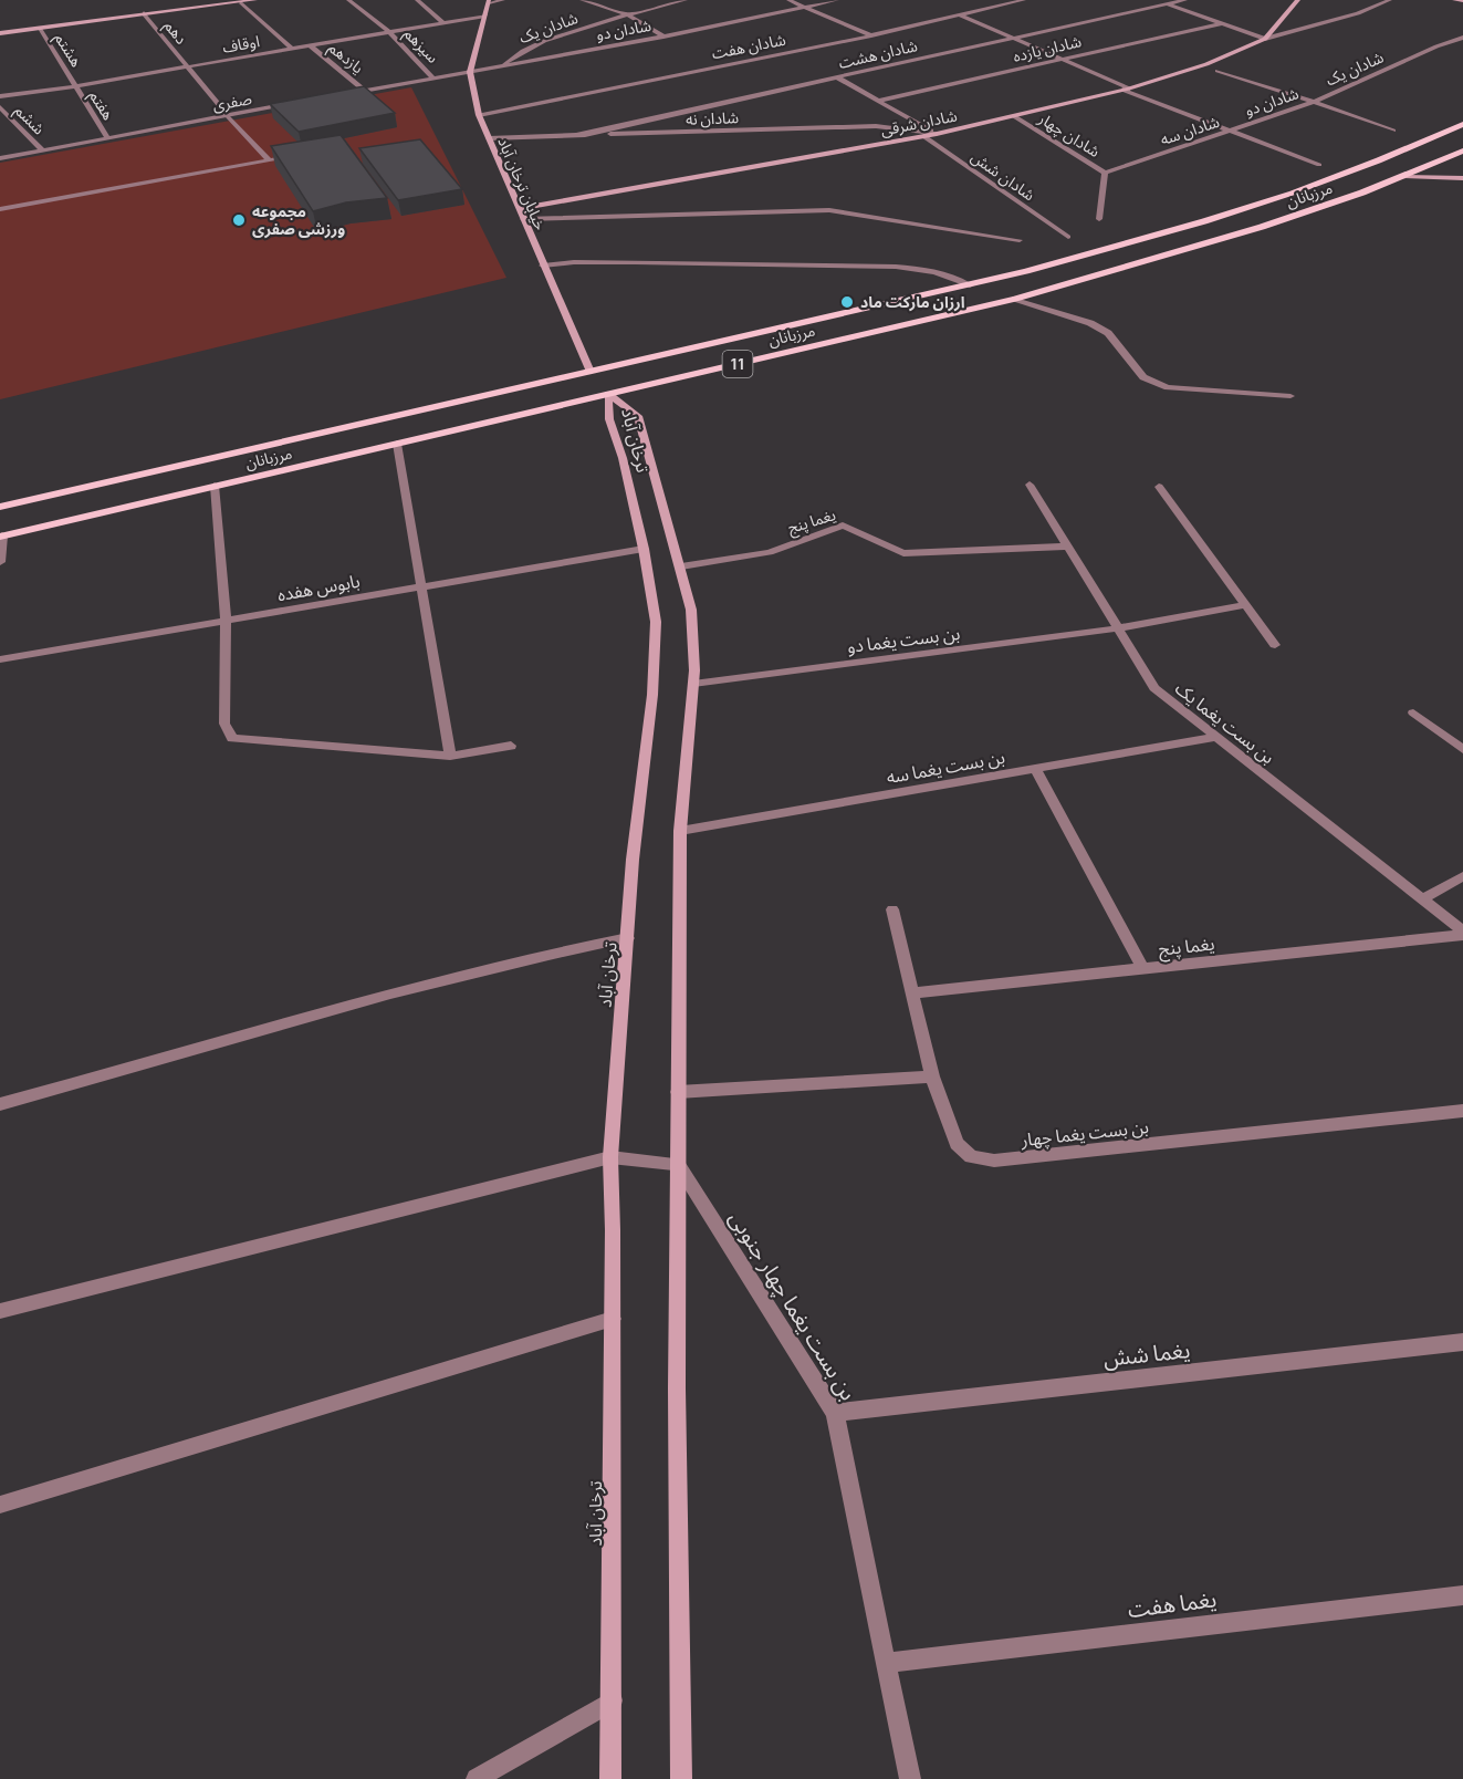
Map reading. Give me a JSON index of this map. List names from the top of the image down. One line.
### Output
{"streets":{"main road":["مرزبانان","11"],"street":["شادان یک","شادان دو","دهم","اوقاف","سیزهم","شادان هفت","شادان یازده","هشتم","شادان هشت","یازدهم","صفری","هفتم","شادان نه","ششم","شادان شرقی","شادان سه","شادان چهار","شادان شش","خیابان ترخان آباد","ترخان آباد","یغما پنج","بابوس هفده","بن بست یغما دو","بن بست یغما یک","بن بست یغما سه","بن بست یغما چهار","بن بست یغما چهار جنوبی","یغما شش","یغما هفت"]},"crossings":[["شادان یک","شادان دو"],["شادان دو","شادان هفت"],["شادان دو","شادان یازده"],["شادان دو","شادان هشت"],["شادان دو","شادان شرقی"],["شادان دو","شادان سه"],["شادان دو","خیابان ترخان آباد"],["دهم","اوقاف"],["دهم","صفری"],["اوقاف","سیزهم"],["اوقاف","هشتم"],["اوقاف","یازدهم"],["اوقاف","هفتم"],["اوقاف","خیابان ترخان آباد"],["شادان هفت","خیابان ترخان آباد"],["هشتم","هفتم"],["شادان هشت","شادان نه"],["صفری","هفتم"],["صفری","ششم"],["شادان نه","شادان شرقی"],["شادان نه","خیابان ترخان آباد"],["شادان شرقی","شادان چهار"],["شادان شرقی","شادان شش"],["شادان شرقی","خیابان ترخان آباد"],["شادان سه","شادان چهار"],["خیابان ترخان آباد","مرزبانان"],["مرزبانان","ترخان آباد"],["ترخان آباد","یغما پنج"],["ترخان آباد","بابوس هفده"],["ترخان آباد","بن بست یغما دو"],["ترخان آباد","بن بست یغما سه"],["ترخان آباد","بن بست یغما چهار جنوبی"],["یغما پنج","بن بست یغما یک"],["یغما پنج","بن بست یغما چهار"],["بن بست یغما دو","بن بست یغما یک"],["بن بست یغما یک","بن بست یغما سه"],["بن بست یغما چهار جنوبی","یغما شش"],["بن بست یغما چهار جنوبی","یغما هفت"]],"places":["مجموعه ورزشی صفری","ارزان مارکت ماد"]}
